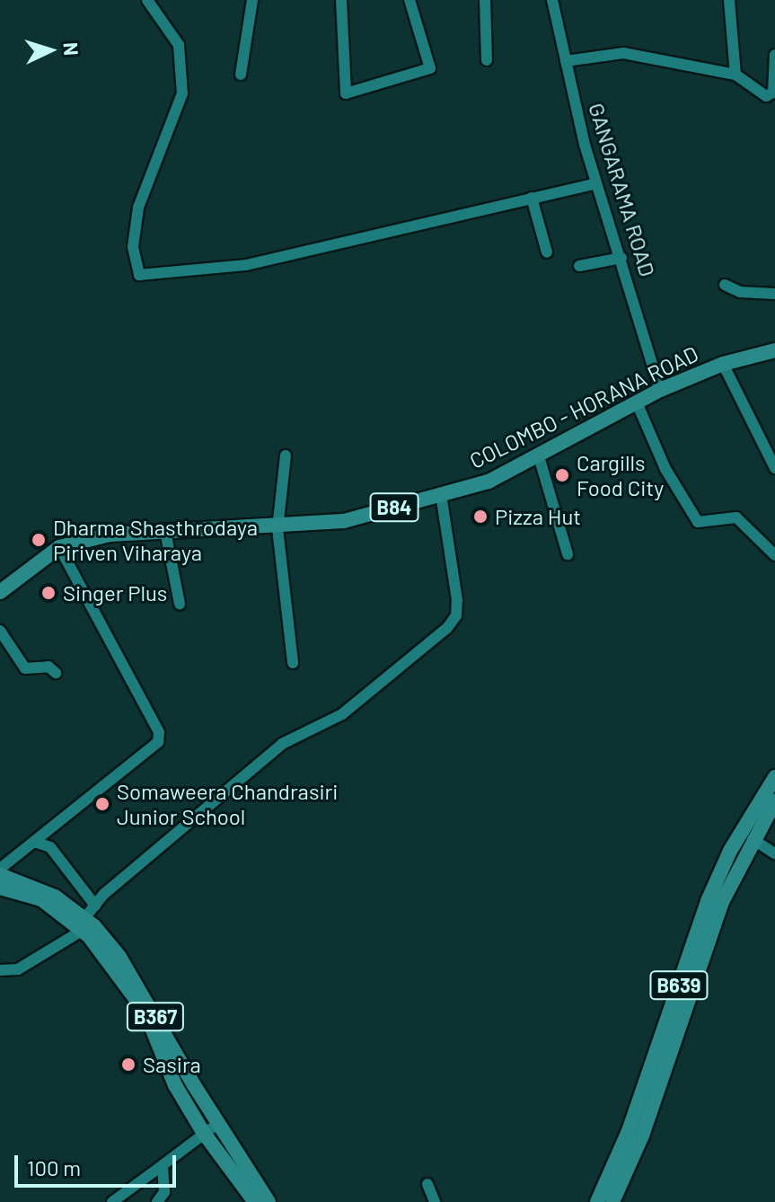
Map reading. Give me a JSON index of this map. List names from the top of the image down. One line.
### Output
{"streets":{"main road":["COLOMBO - HORANA ROAD","B84","B639","B367"],"street":["GANGARAMA ROAD"]},"crossings":[["GANGARAMA ROAD","COLOMBO - HORANA ROAD"]],"places":["Cargills Food City","Pizza Hut","Dharma Shasthrodaya Piriven Viharaya","Singer Plus","Somaweera Chandrasiri Junior School","Sasira"],"scale_bar":"100 m","north":"right"}
